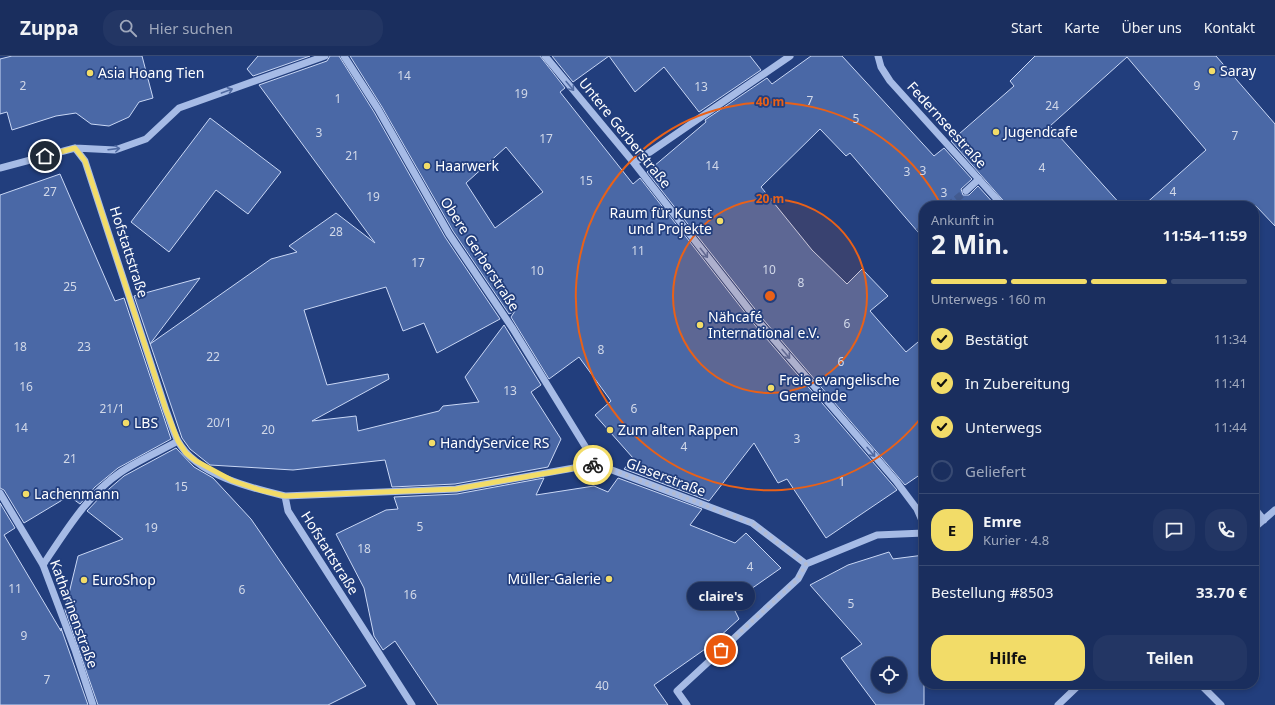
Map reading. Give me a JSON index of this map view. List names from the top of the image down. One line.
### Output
{"streets":{"street":["Federnseestraße","Untere Gerberstraße","Hofstattstraße","Obere Gerberstraße","Glaserstraße","Katharinenstraße"]},"crossings":[["Obere Gerberstraße","Glaserstraße"]],"one_way":["Untere Gerberstraße"],"places":["Saray","Asia Hoang Tien","Jugendcafe","Haarwerk","Raum für Kunst und Projekte","Nähcafé International e.V.","Freie evangelische Gemeinde","LBS","Zum alten Rappen","HandyService RS","Lachenmann","Müller-Galerie","EuroShop","claire's"],"house_numbers":["14","2","9","13","19","1","7","24","5","3","7","17","21","14","4","3","3","15","27","4","3","19","28","11","17","10","10","8","25","6","18","23","8","22","6","16","13","21/1","6","20/1","14","20","3","4","21","1","15","5","19","18","4","11","6","16","5","9","7","40"],"page":{"header":"Zuppa","search":"Hier suchen","nav":["Start","Karte","Über uns","Kontakt"],"heading":["2 Min.","Ankunft in","11:54–11:59"],"panel":["Emre","Kurier · 4.8","Bestellung #8503","33.70 €"],"bar":"Unterwegs · 160 m","list":[["Bestätigt","11:34"],["In Zubereitung","11:41"],["Unterwegs","11:44"],"Geliefert"],"round":"E","bubble":"claire's","buttons":["Hilfe","Teilen"]},"rings":["40 m","20 m"]}
